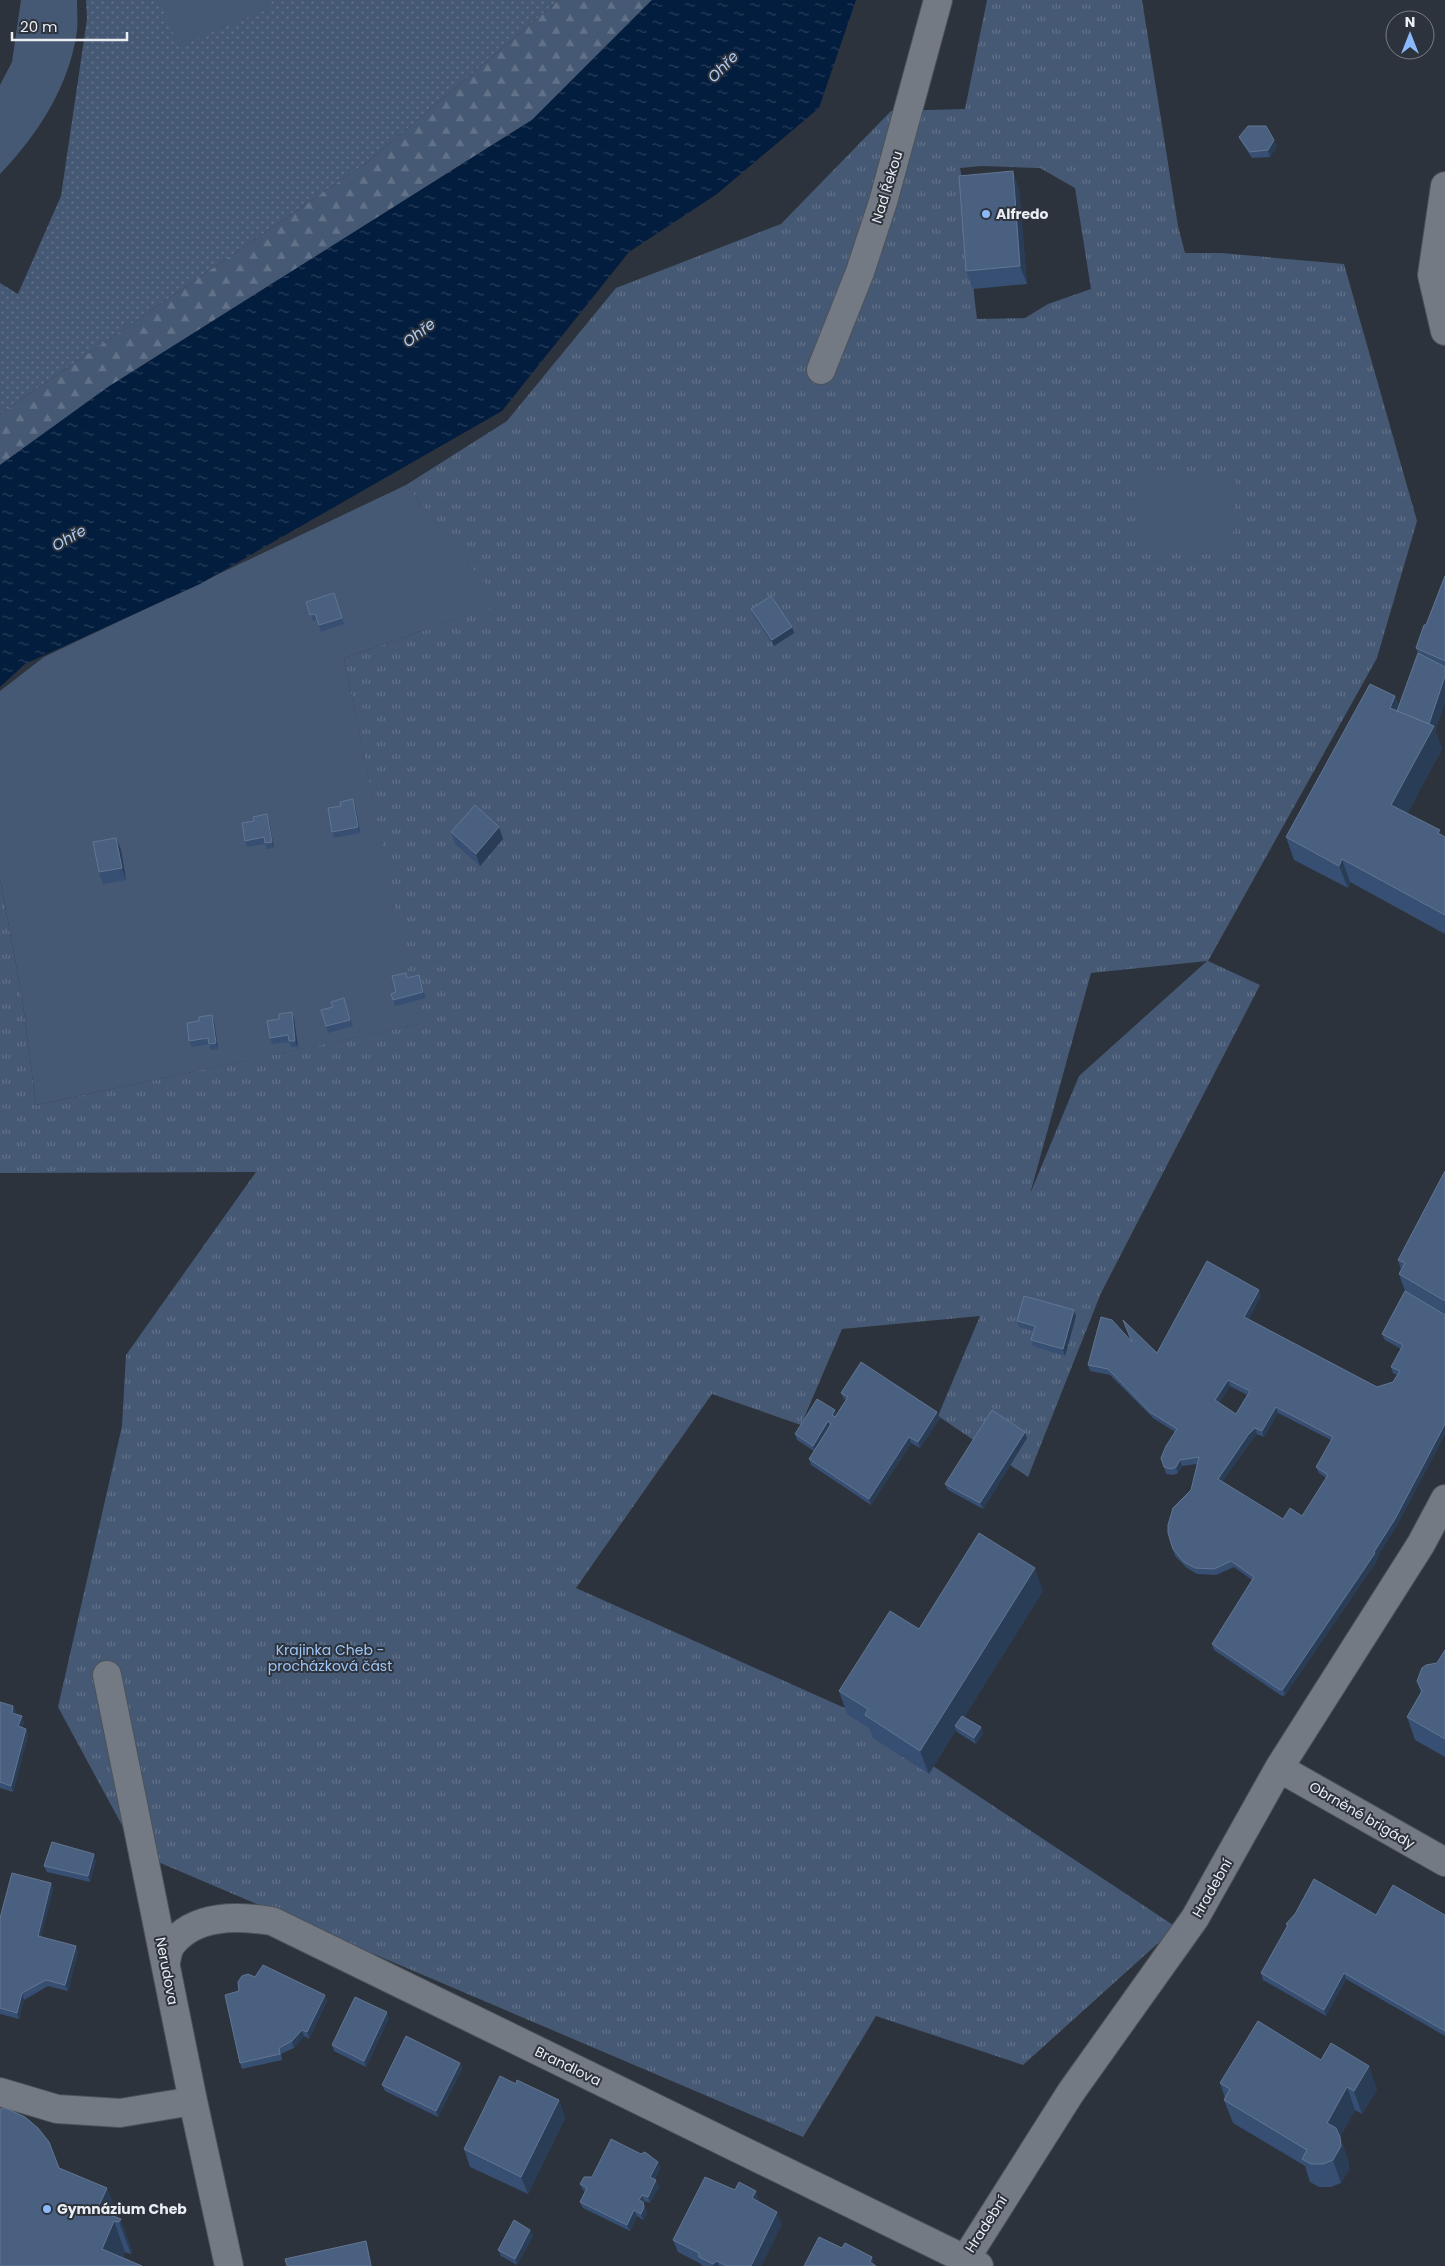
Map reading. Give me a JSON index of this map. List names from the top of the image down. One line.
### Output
{"streets":{"street":["Nad Řekou","Obrněné brigády","Hradební","Nerudova","Brandlova"]},"crossings":[["Obrněné brigády","Hradební"],["Hradební","Brandlova"],["Nerudova","Brandlova"]],"water":["Ohře"],"parks":["Krajinka Cheb - procházková část"],"places":["Alfredo","Gymnázium Cheb"],"scale_bar":"20 m","north":"top"}
